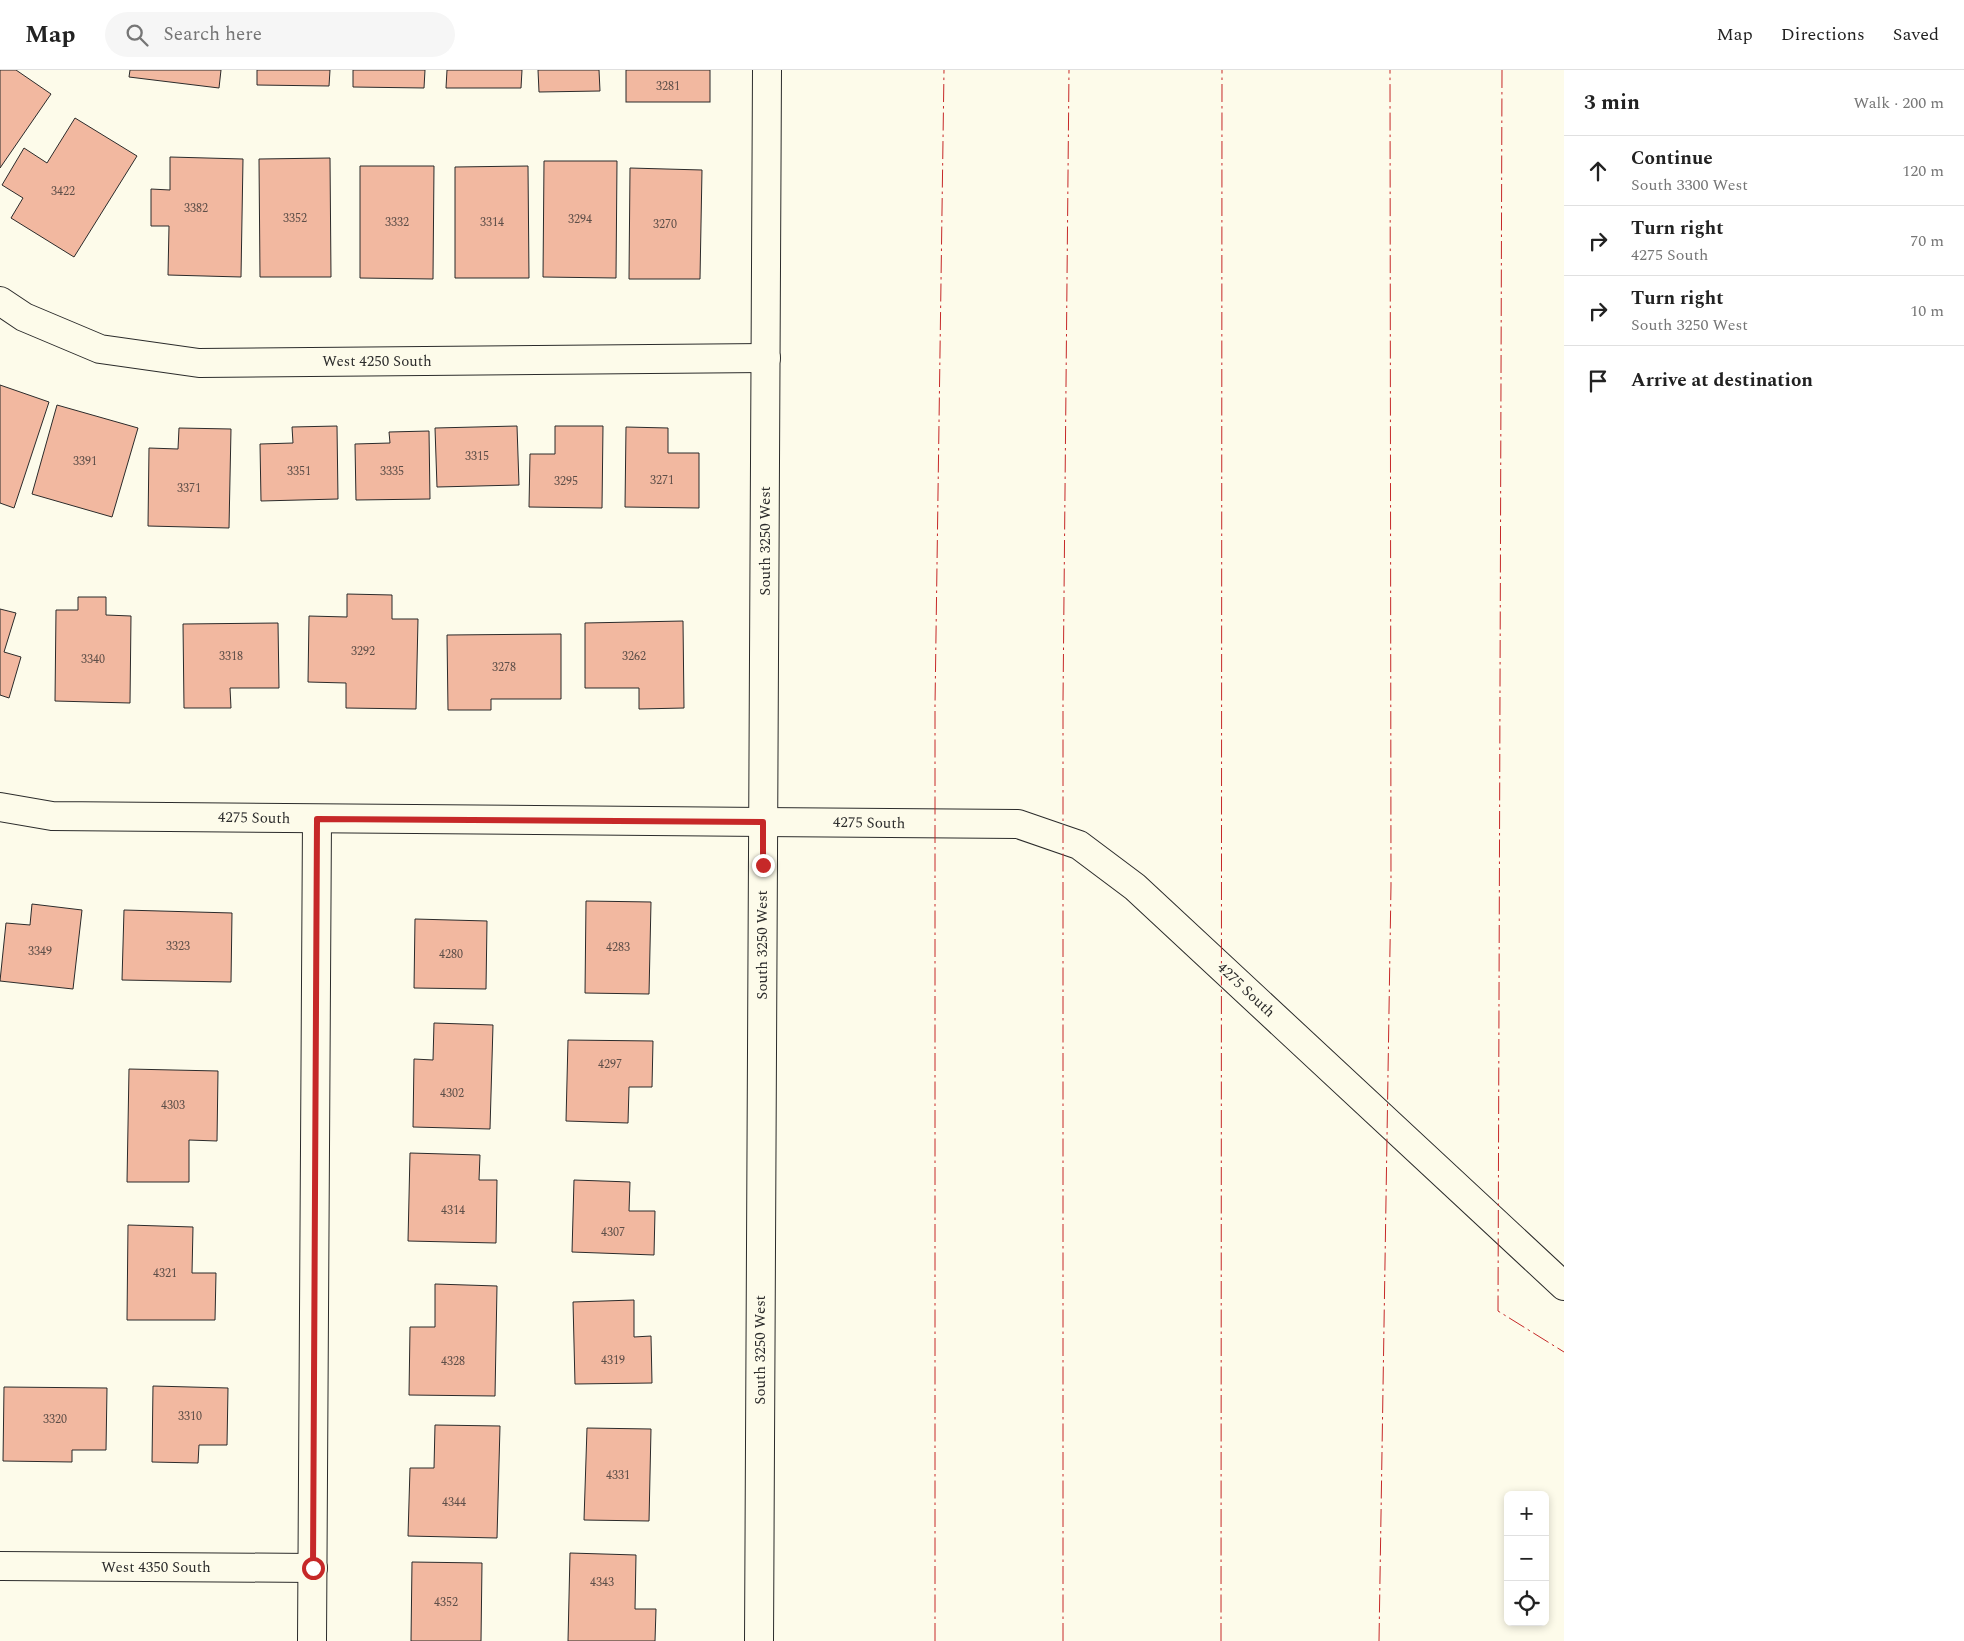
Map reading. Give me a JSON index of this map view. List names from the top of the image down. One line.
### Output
{"streets":{"street":["West 4250 South","South 3250 West","4275 South","West 4350 South"]},"crossings":[["West 4250 South","South 3250 West"],["South 3250 West","4275 South"]],"house_numbers":["3281","3422","3382","3352","3294","3332","3314","3270","3315","3391","3351","3335","3271","3295","3371","3292","3318","3262","3340","3278","3323","4283","3349","4280","4297","4302","4303","4314","4307","4321","4319","4328","3310","3320","4331","4344","4343","4352"],"page":{"header":"Map","search":"Search here","nav":["Map","Directions","Saved"],"heading":["3 min","Walk · 200 m"],"list":[["Continue","South 3300 West","120 m"],["Turn right","4275 South","70 m"],["Turn right","South 3250 West","10 m"],"Arrive at destination"],"map_buttons":["+","−"]}}
